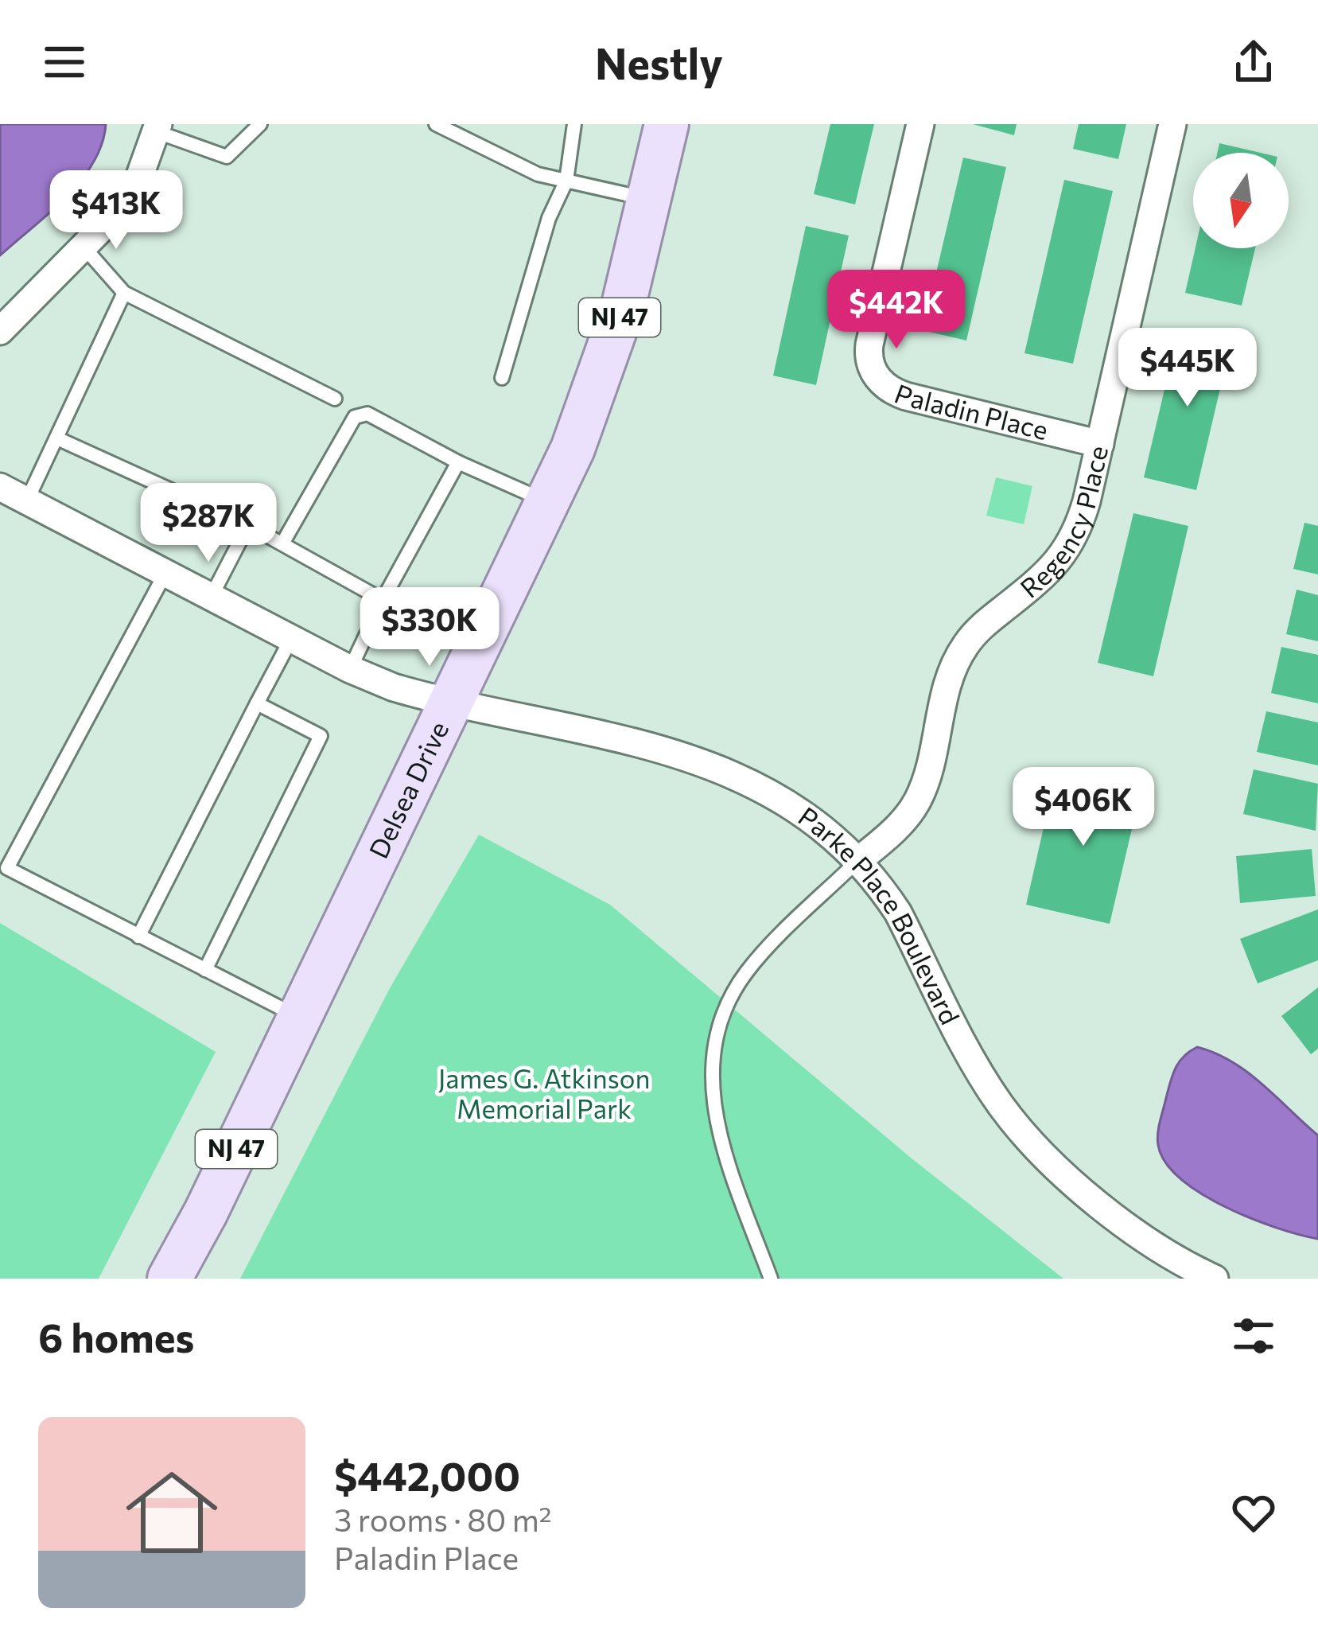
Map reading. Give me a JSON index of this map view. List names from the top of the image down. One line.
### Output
{"streets":{"main road":["NJ 47","Delsea Drive"],"street":["Paladin Place","Regency Place","Parke Place Boulevard"]},"crossings":[["Paladin Place","Regency Place"],["Regency Place","Parke Place Boulevard"],["Delsea Drive","Parke Place Boulevard"]],"parks":["James G. Atkinson Memorial Park"],"north":"bottom","page":{"header":"Nestly","price":["$413K","$442K","$445K","$287K","$330K","$406K"],"heading":"6 homes","list":[{"name":"$442,000","note":"3 rooms · 80 m² · Paladin Place"}]}}
